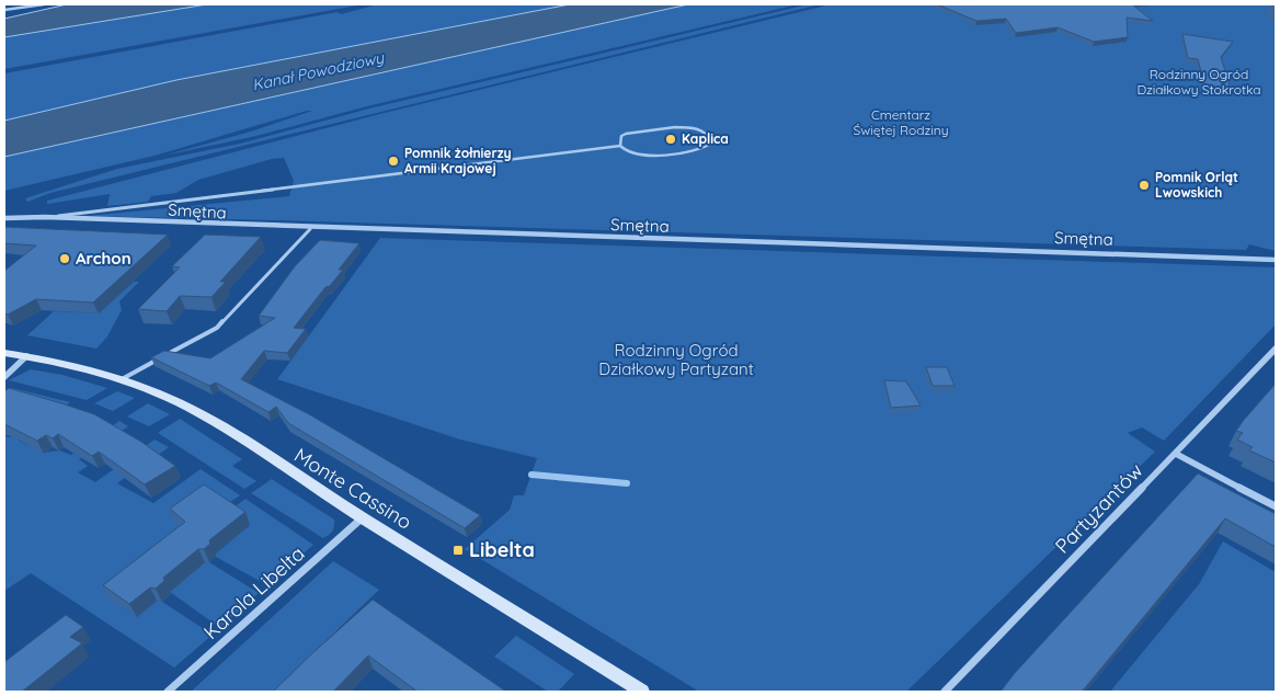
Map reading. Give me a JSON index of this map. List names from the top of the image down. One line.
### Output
{"streets":{"street":["Smętna","Monte Cassino","Partyzantów","Karola Libelta"]},"crossings":[["Monte Cassino","Karola Libelta"]],"water":["Kanał Powodziowy"],"parks":["Rodzinny Ogród Działkowy Stokrotka","Cmentarz Świętej Rodziny","Rodzinny Ogród Działkowy Partyzant"],"places":{"other":["Kaplica","Pomnik żołnierzy Armii Krajowej","Pomnik Orląt Lwowskich","Archon"],"transit":["Libelta"]}}
